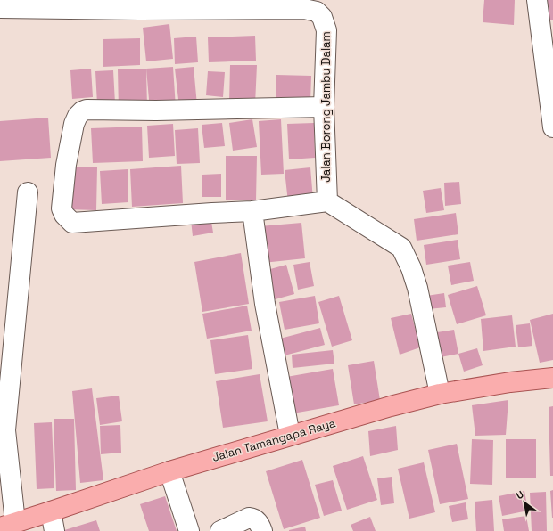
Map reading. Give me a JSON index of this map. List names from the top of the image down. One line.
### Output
{"streets":{"main road":["Jalan Tamangapa Raya"],"street":["Jalan Borong Jambu Dalam"]},"north":"top left"}
